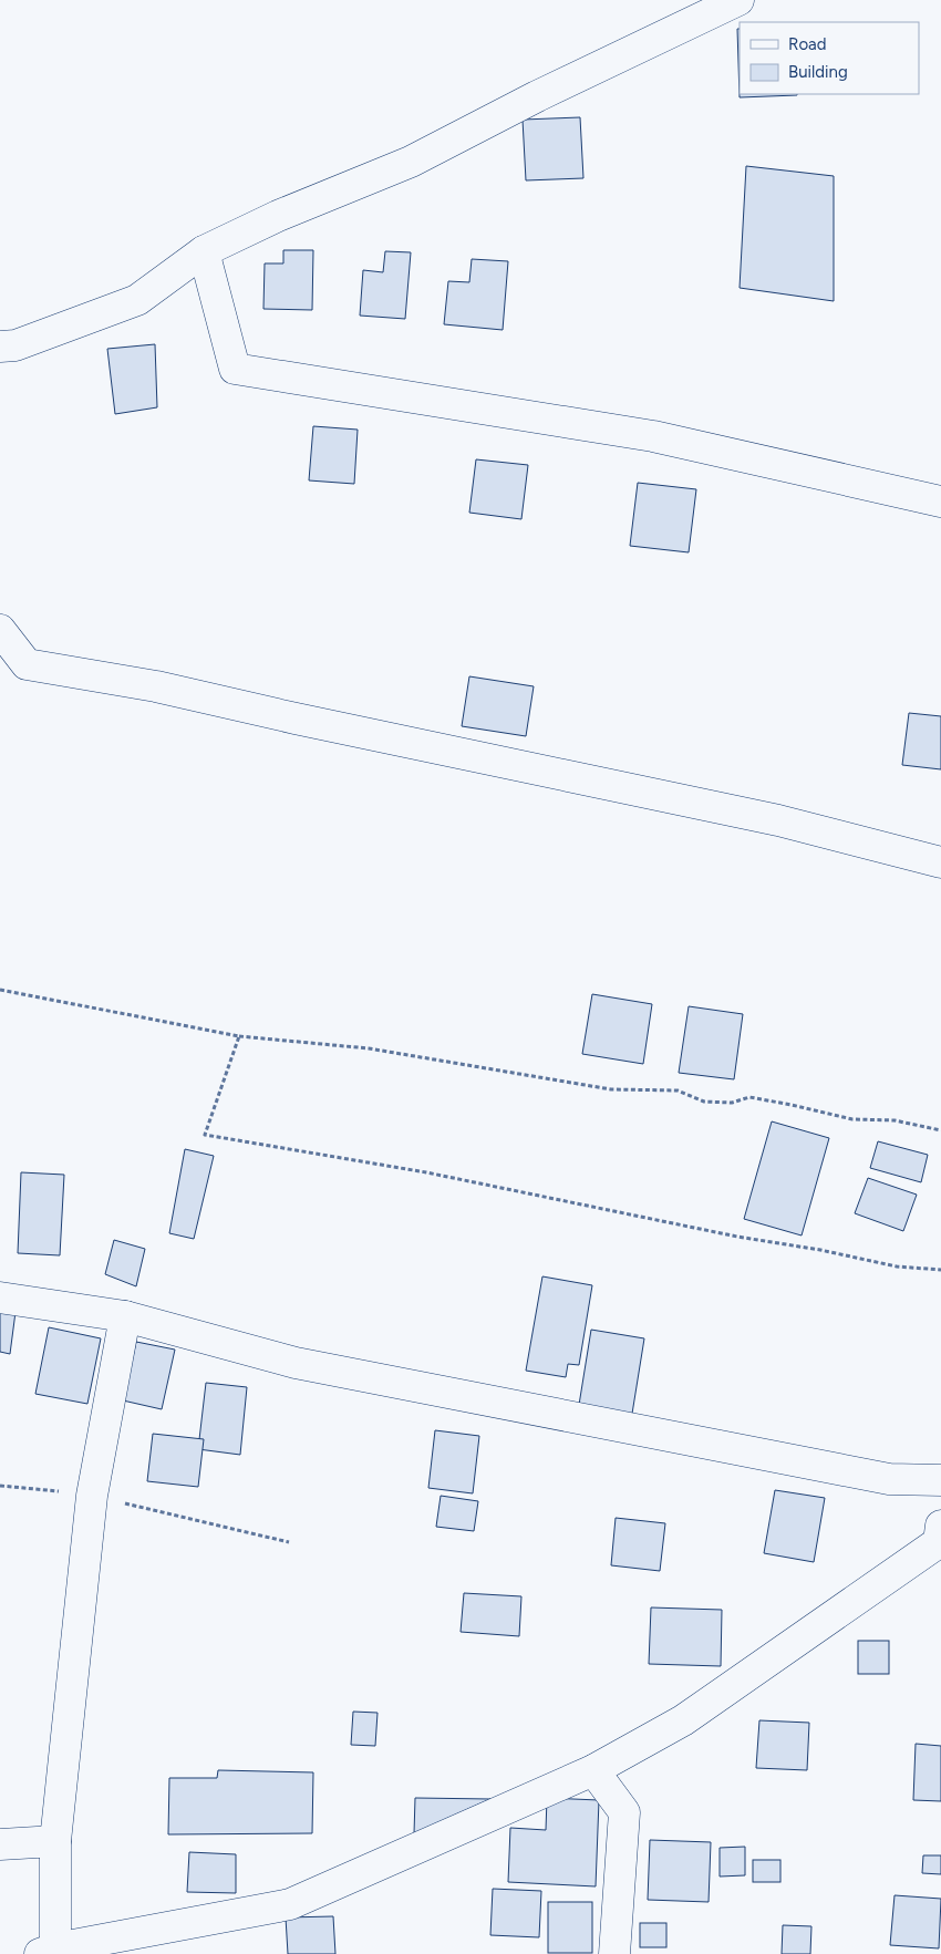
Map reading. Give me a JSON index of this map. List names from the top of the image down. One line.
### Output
{"legend":["Road","Building"]}
